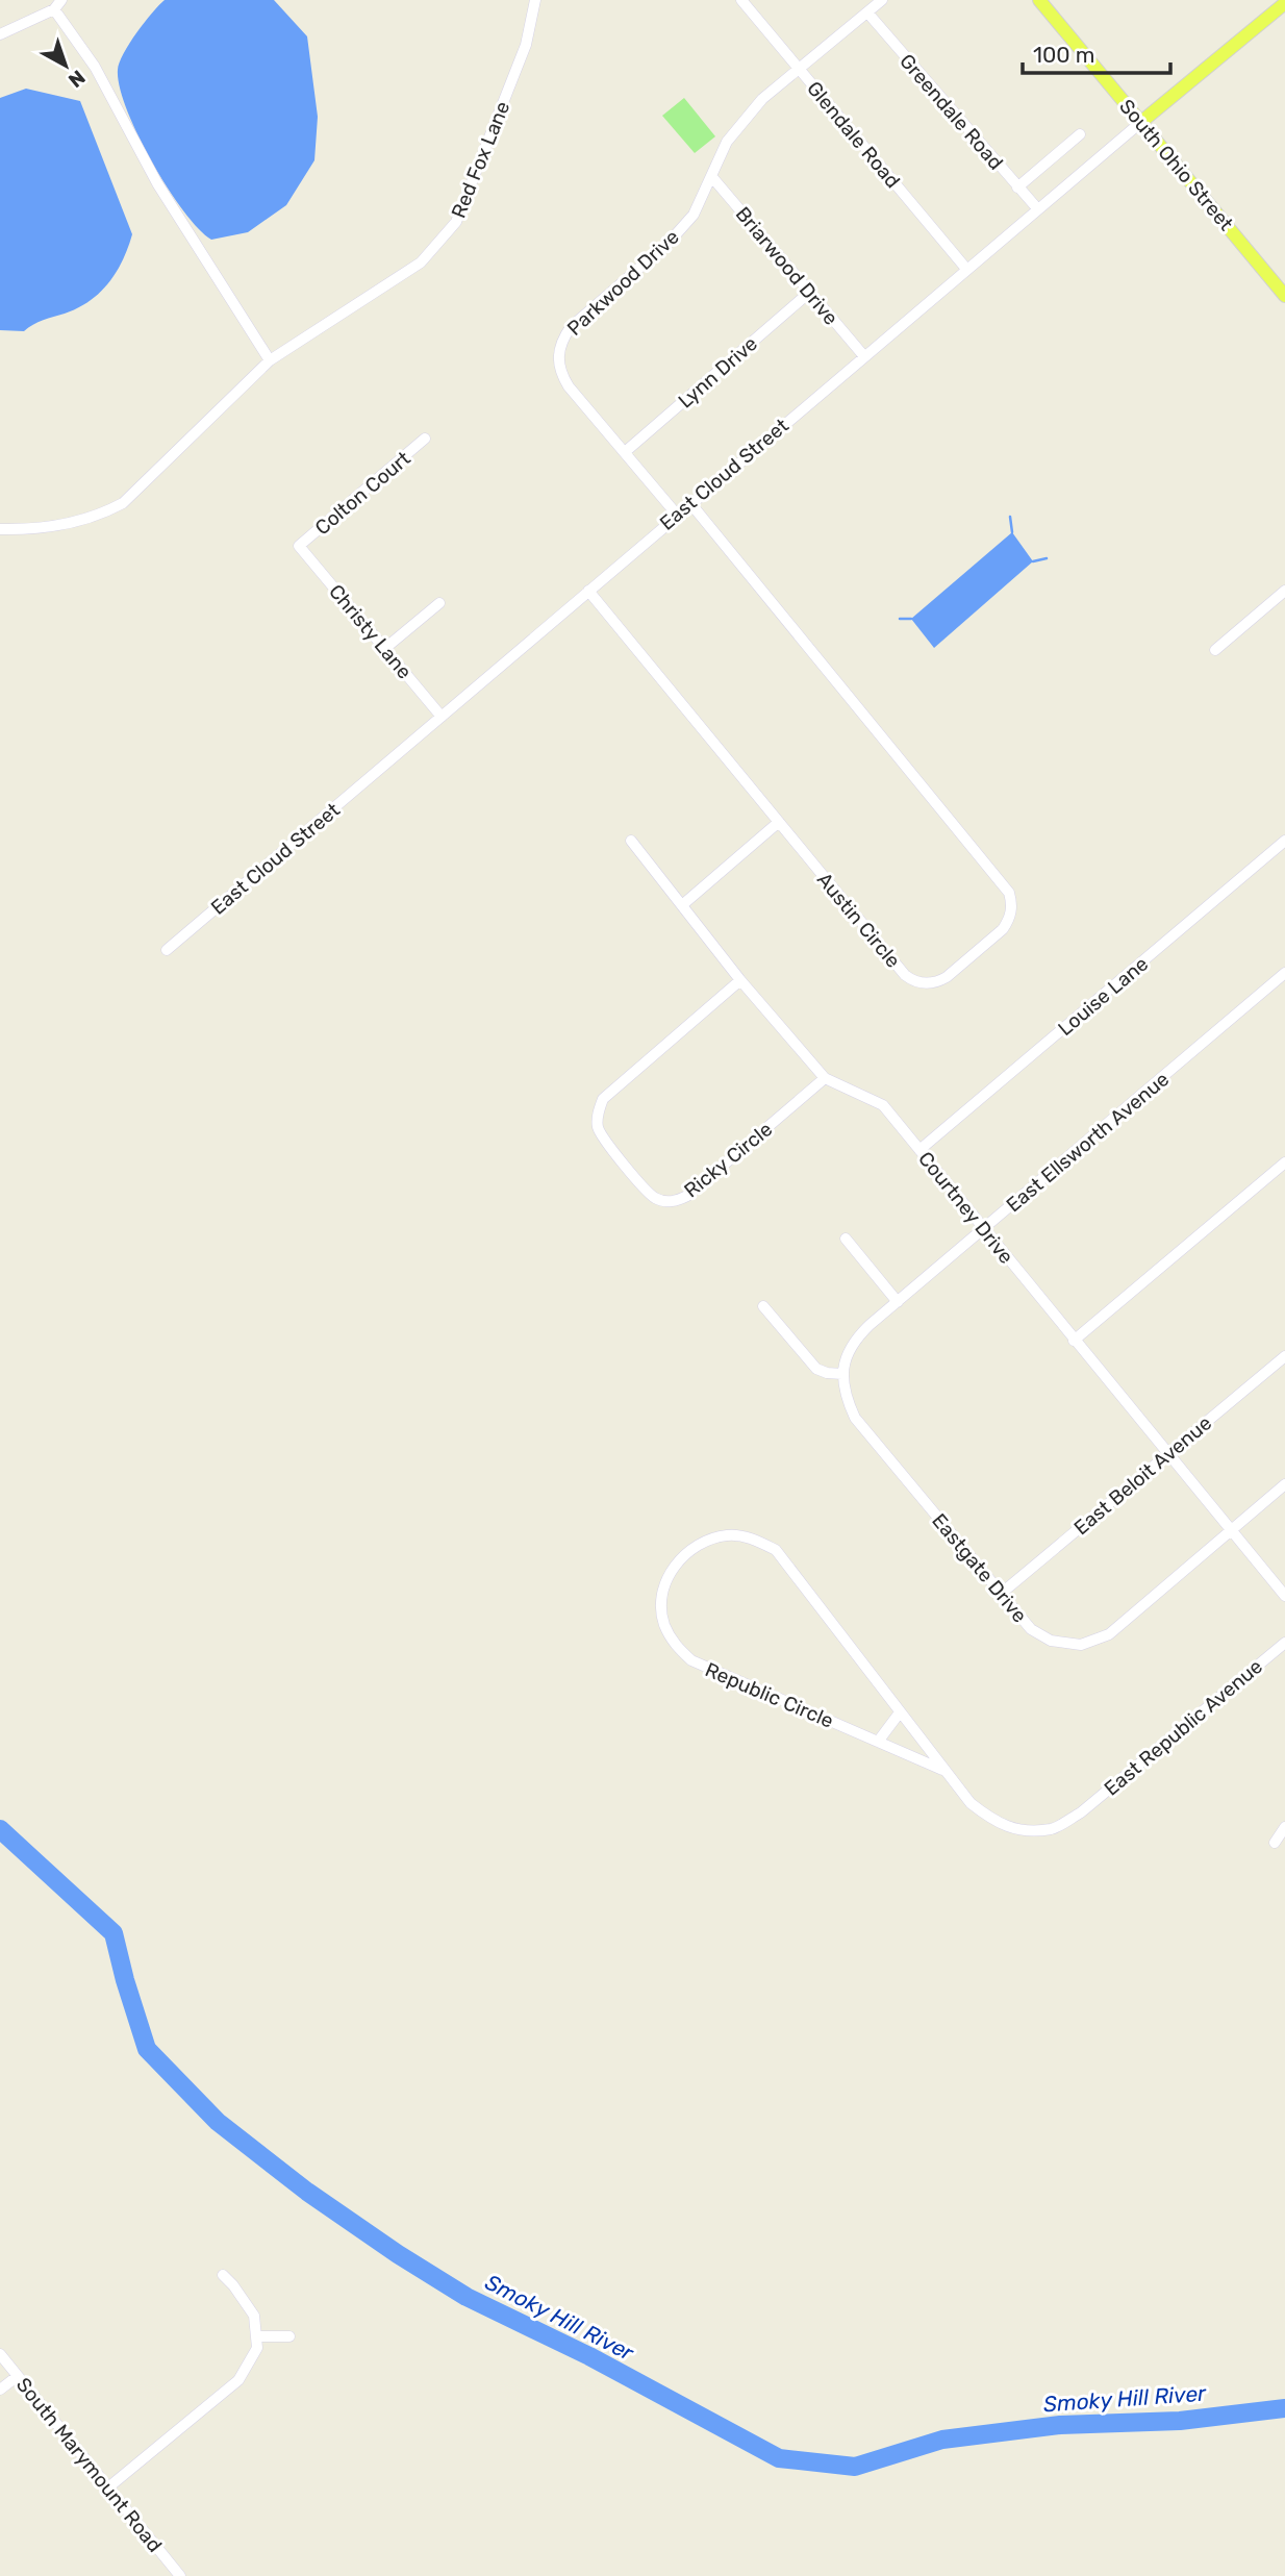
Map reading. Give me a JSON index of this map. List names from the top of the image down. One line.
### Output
{"streets":{"main road":["South Ohio Street","East Cloud Street"],"street":["Greendale Road","Glendale Road","Red Fox Lane","Briarwood Drive","Parkwood Drive","Lynn Drive","Colton Court","Christy Lane","Austin Circle","Louise Lane","East Ellsworth Avenue","Ricky Circle","Courtney Drive","East Beloit Avenue","Eastgate Drive","Republic Circle","East Republic Avenue","South Marymount Road"]},"crossings":[["Greendale Road","Parkwood Drive"],["Greendale Road","East Cloud Street"],["Glendale Road","Parkwood Drive"],["Glendale Road","East Cloud Street"],["South Ohio Street","East Cloud Street"],["Briarwood Drive","Parkwood Drive"],["Briarwood Drive","Lynn Drive"],["Briarwood Drive","East Cloud Street"],["Parkwood Drive","Lynn Drive"],["Parkwood Drive","East Cloud Street"],["East Cloud Street","Christy Lane"],["East Cloud Street","Austin Circle"],["Colton Court","Christy Lane"],["Louise Lane","Courtney Drive"],["East Ellsworth Avenue","Courtney Drive"],["East Ellsworth Avenue","Eastgate Drive"],["Ricky Circle","Courtney Drive"],["Courtney Drive","East Beloit Avenue"],["Courtney Drive","Eastgate Drive"],["East Beloit Avenue","Eastgate Drive"],["Republic Circle","East Republic Avenue"]],"water":["Smoky Hill River"],"scale_bar":"100 m","north":"bottom right"}
